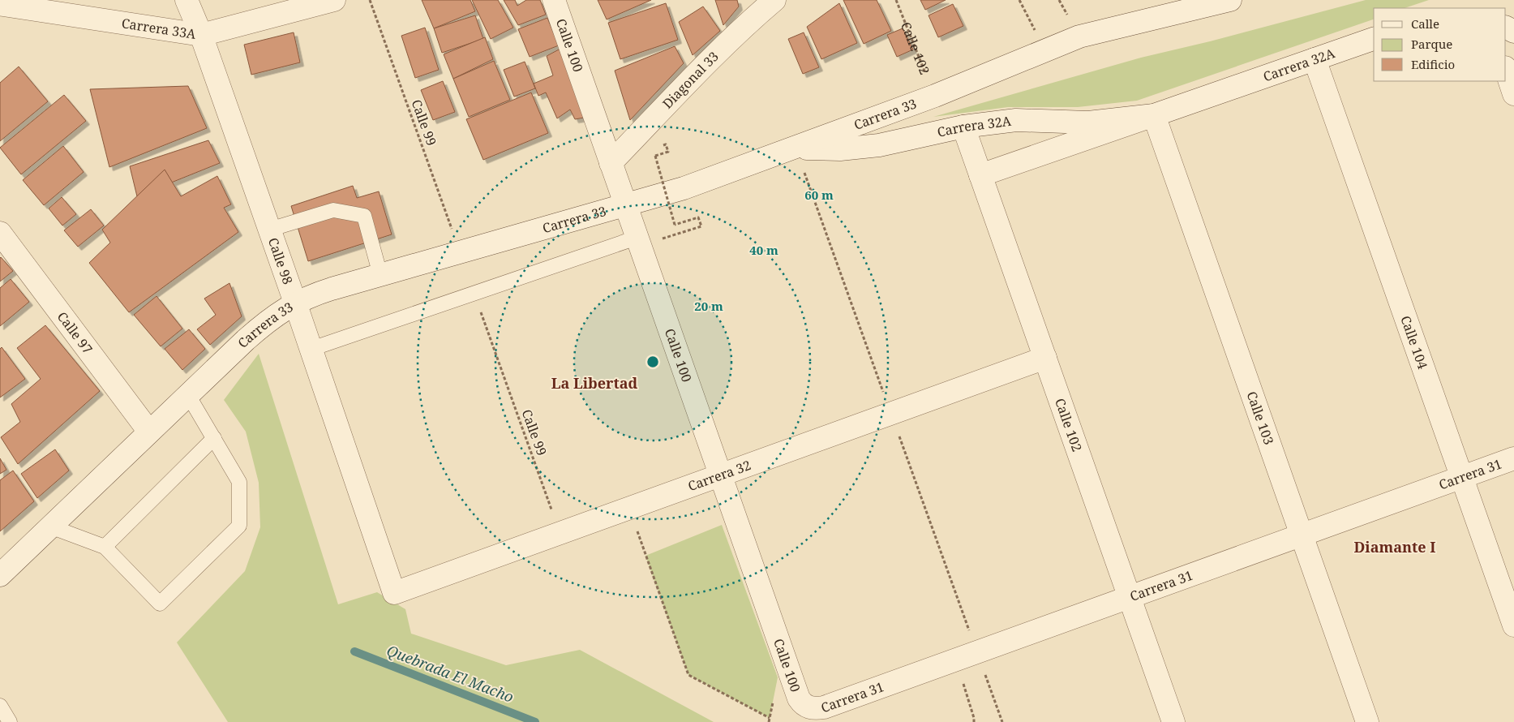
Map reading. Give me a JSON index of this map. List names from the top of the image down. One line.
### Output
{"streets":{"street":["Carrera 33A","Calle 100","Calle 102","Carrera 32A","Diagonal 33","Carrera 33","Calle 98","Calle 97","Calle 104","Calle 103","Carrera 31","Carrera 32"],"path":["Calle 99"]},"crossings":[["Carrera 33A","Calle 98"],["Calle 100","Diagonal 33"],["Calle 100","Carrera 33"],["Calle 100","Carrera 31"],["Calle 100","Carrera 32"],["Calle 102","Carrera 32A"],["Calle 102","Carrera 33"],["Calle 102","Carrera 31"],["Calle 102","Carrera 32"],["Carrera 32A","Carrera 33"],["Carrera 32A","Calle 104"],["Carrera 32A","Calle 103"],["Carrera 33","Calle 99"],["Carrera 33","Calle 98"],["Carrera 33","Calle 97"],["Calle 99","Carrera 32"],["Calle 98","Carrera 32"],["Calle 104","Carrera 31"],["Calle 103","Carrera 31"]],"districts":["La Libertad","Diamante I"],"water":["Quebrada El Macho"],"legend":["Calle","Parque","Edificio"],"rings":["60 m","40 m","20 m"]}
